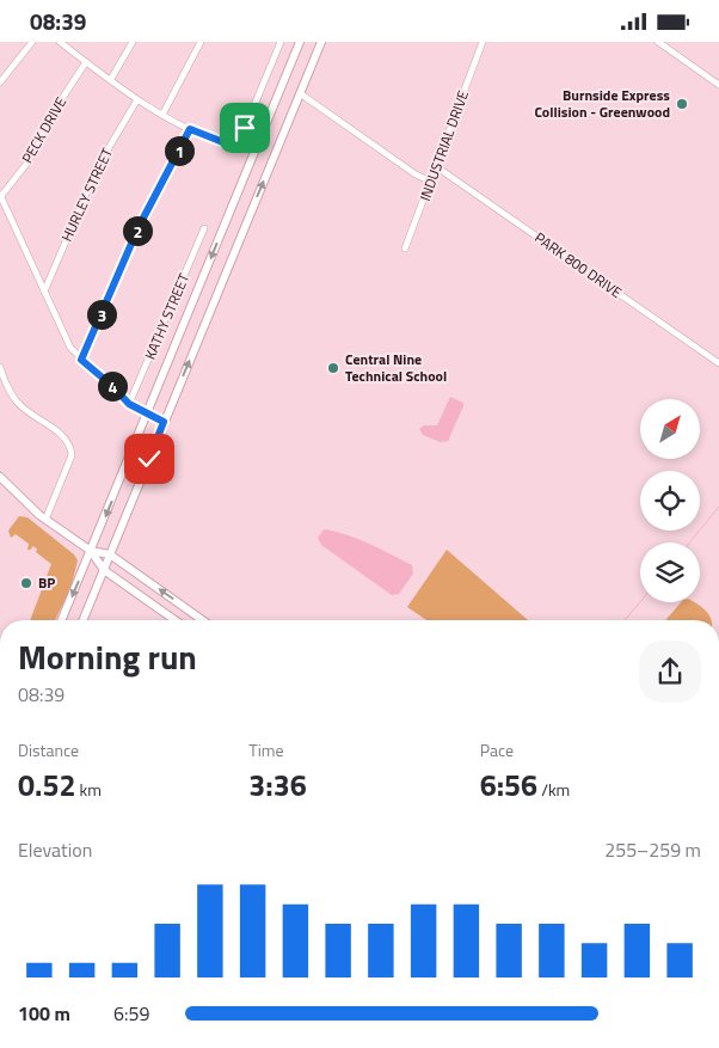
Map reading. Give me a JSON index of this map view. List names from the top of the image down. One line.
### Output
{"streets":{"street":["PECK DRIVE","INDUSTRIAL DRIVE","HURLEY STREET","PARK 800 DRIVE","KATHY STREET"]},"crossings":[["INDUSTRIAL DRIVE","PARK 800 DRIVE"]],"places":["Burnside Express Collision - Greenwood","Central Nine Technical School","BP"],"north":"top right","page":{"status":"08:39","pins":["1","2","3","4"],"heading":["Morning run","08:39"],"stats":[["Distance","0.52 km"],["Time","3:36"],["Pace","6:56 /km"]],"chart":["Elevation","255–259 m"],"list":[{"name":"100 m","note":"6:59"}]}}
